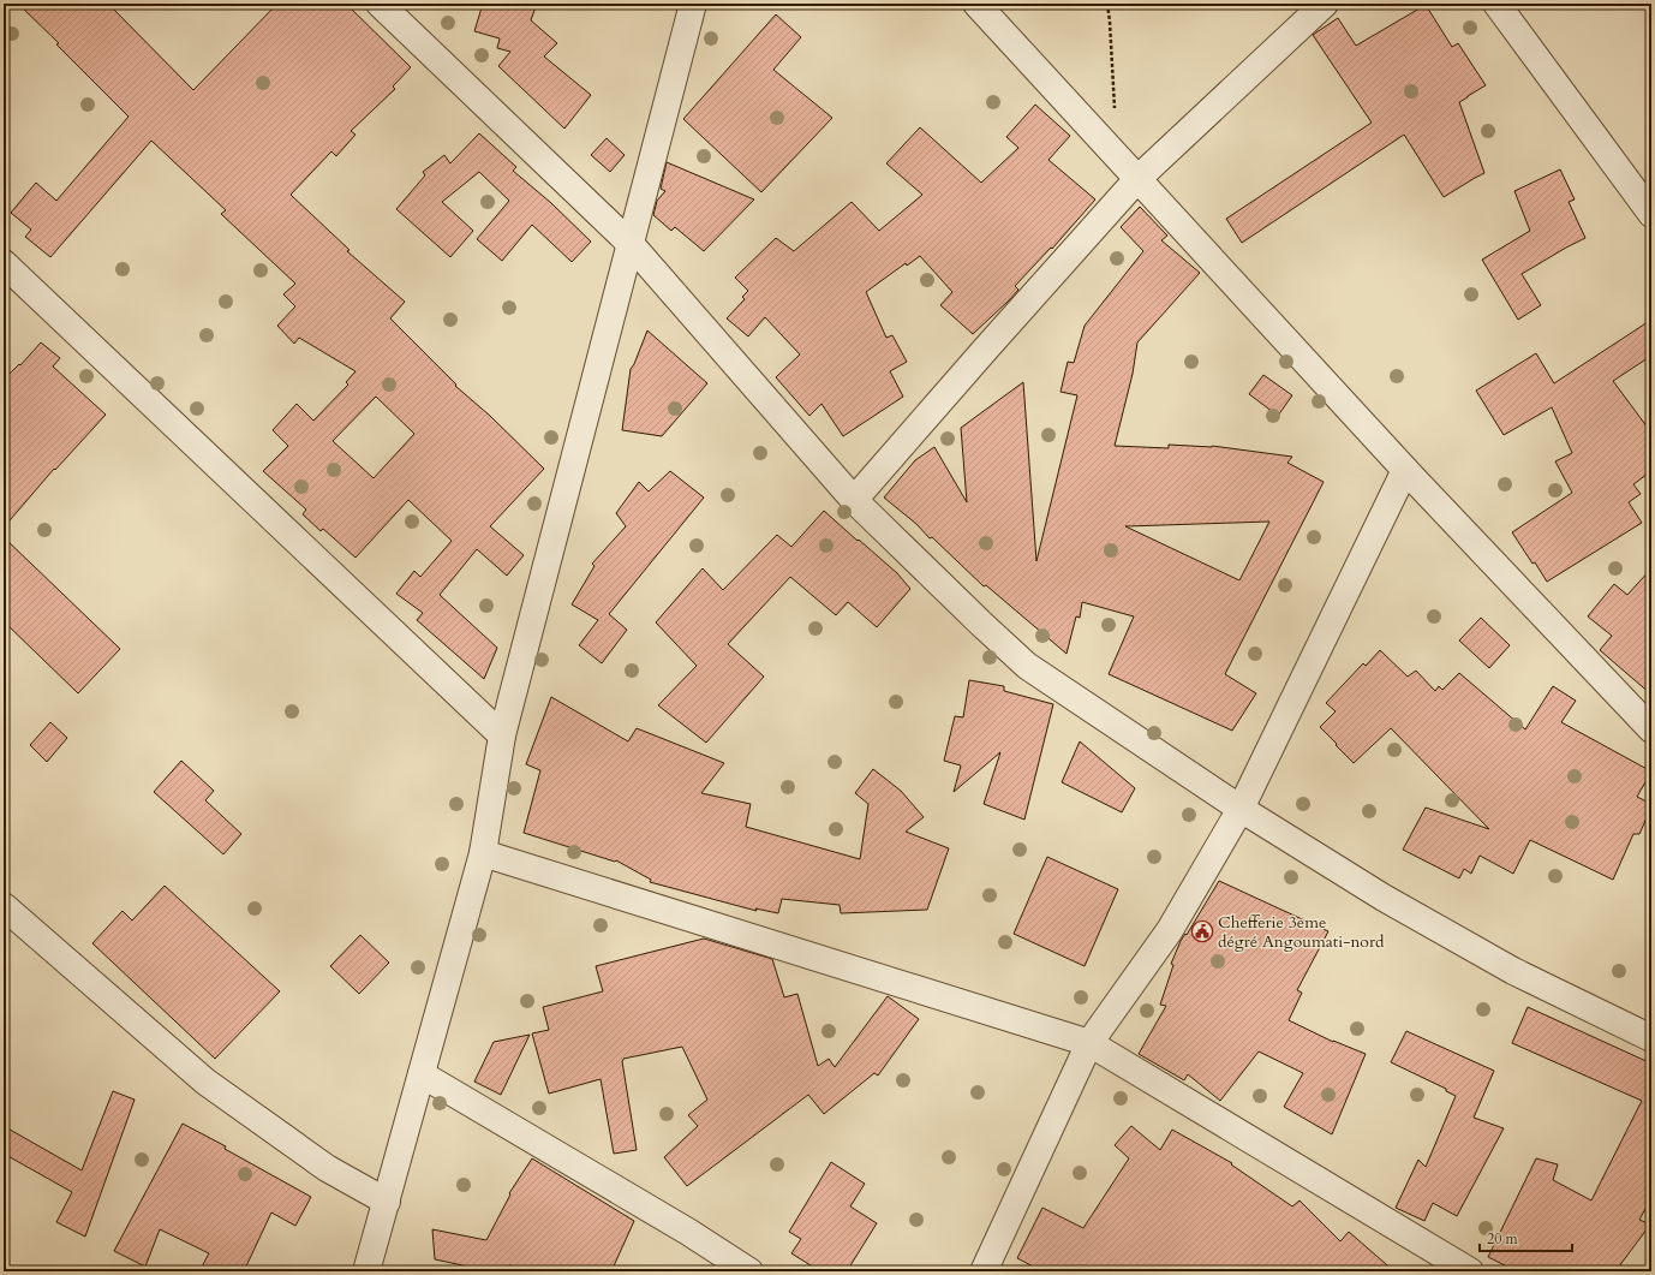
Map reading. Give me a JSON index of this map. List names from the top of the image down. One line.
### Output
{"places":{"public building":["Chefferie 3eme dégré Angoumati-nord"]},"scale_bar":"20 m"}
